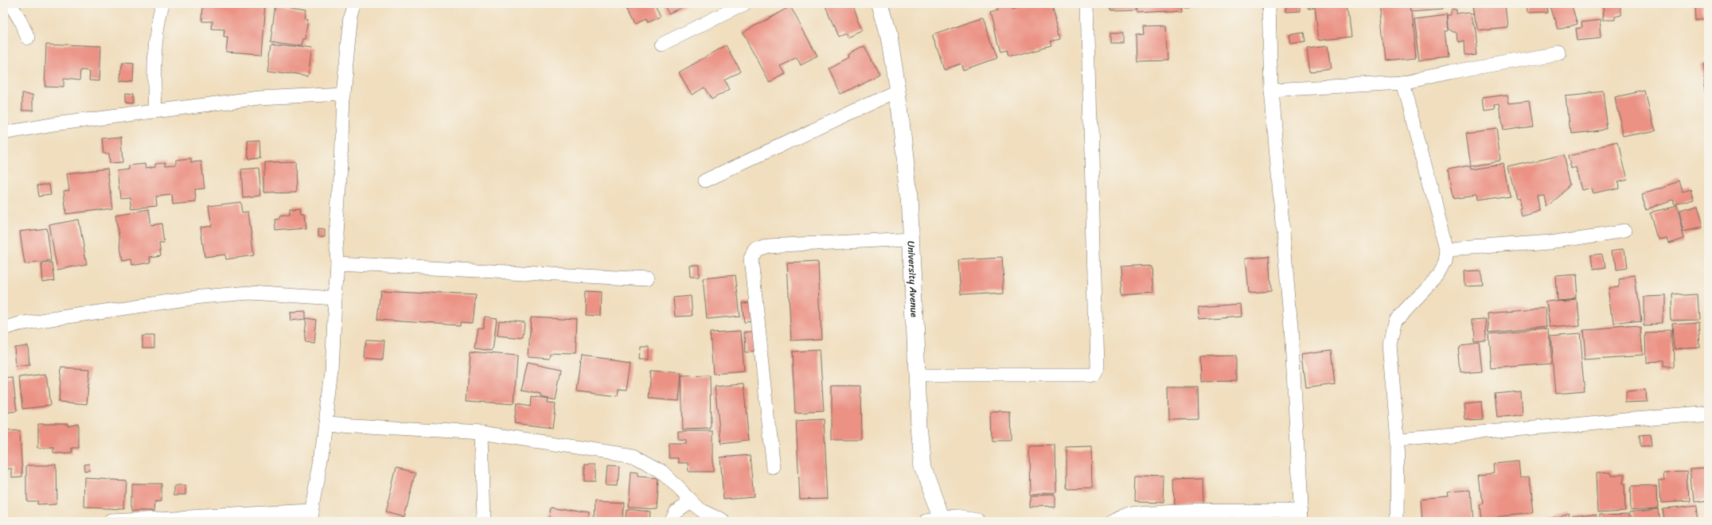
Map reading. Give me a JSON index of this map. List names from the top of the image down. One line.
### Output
{"streets":{"street":["University Avenue"]}}
